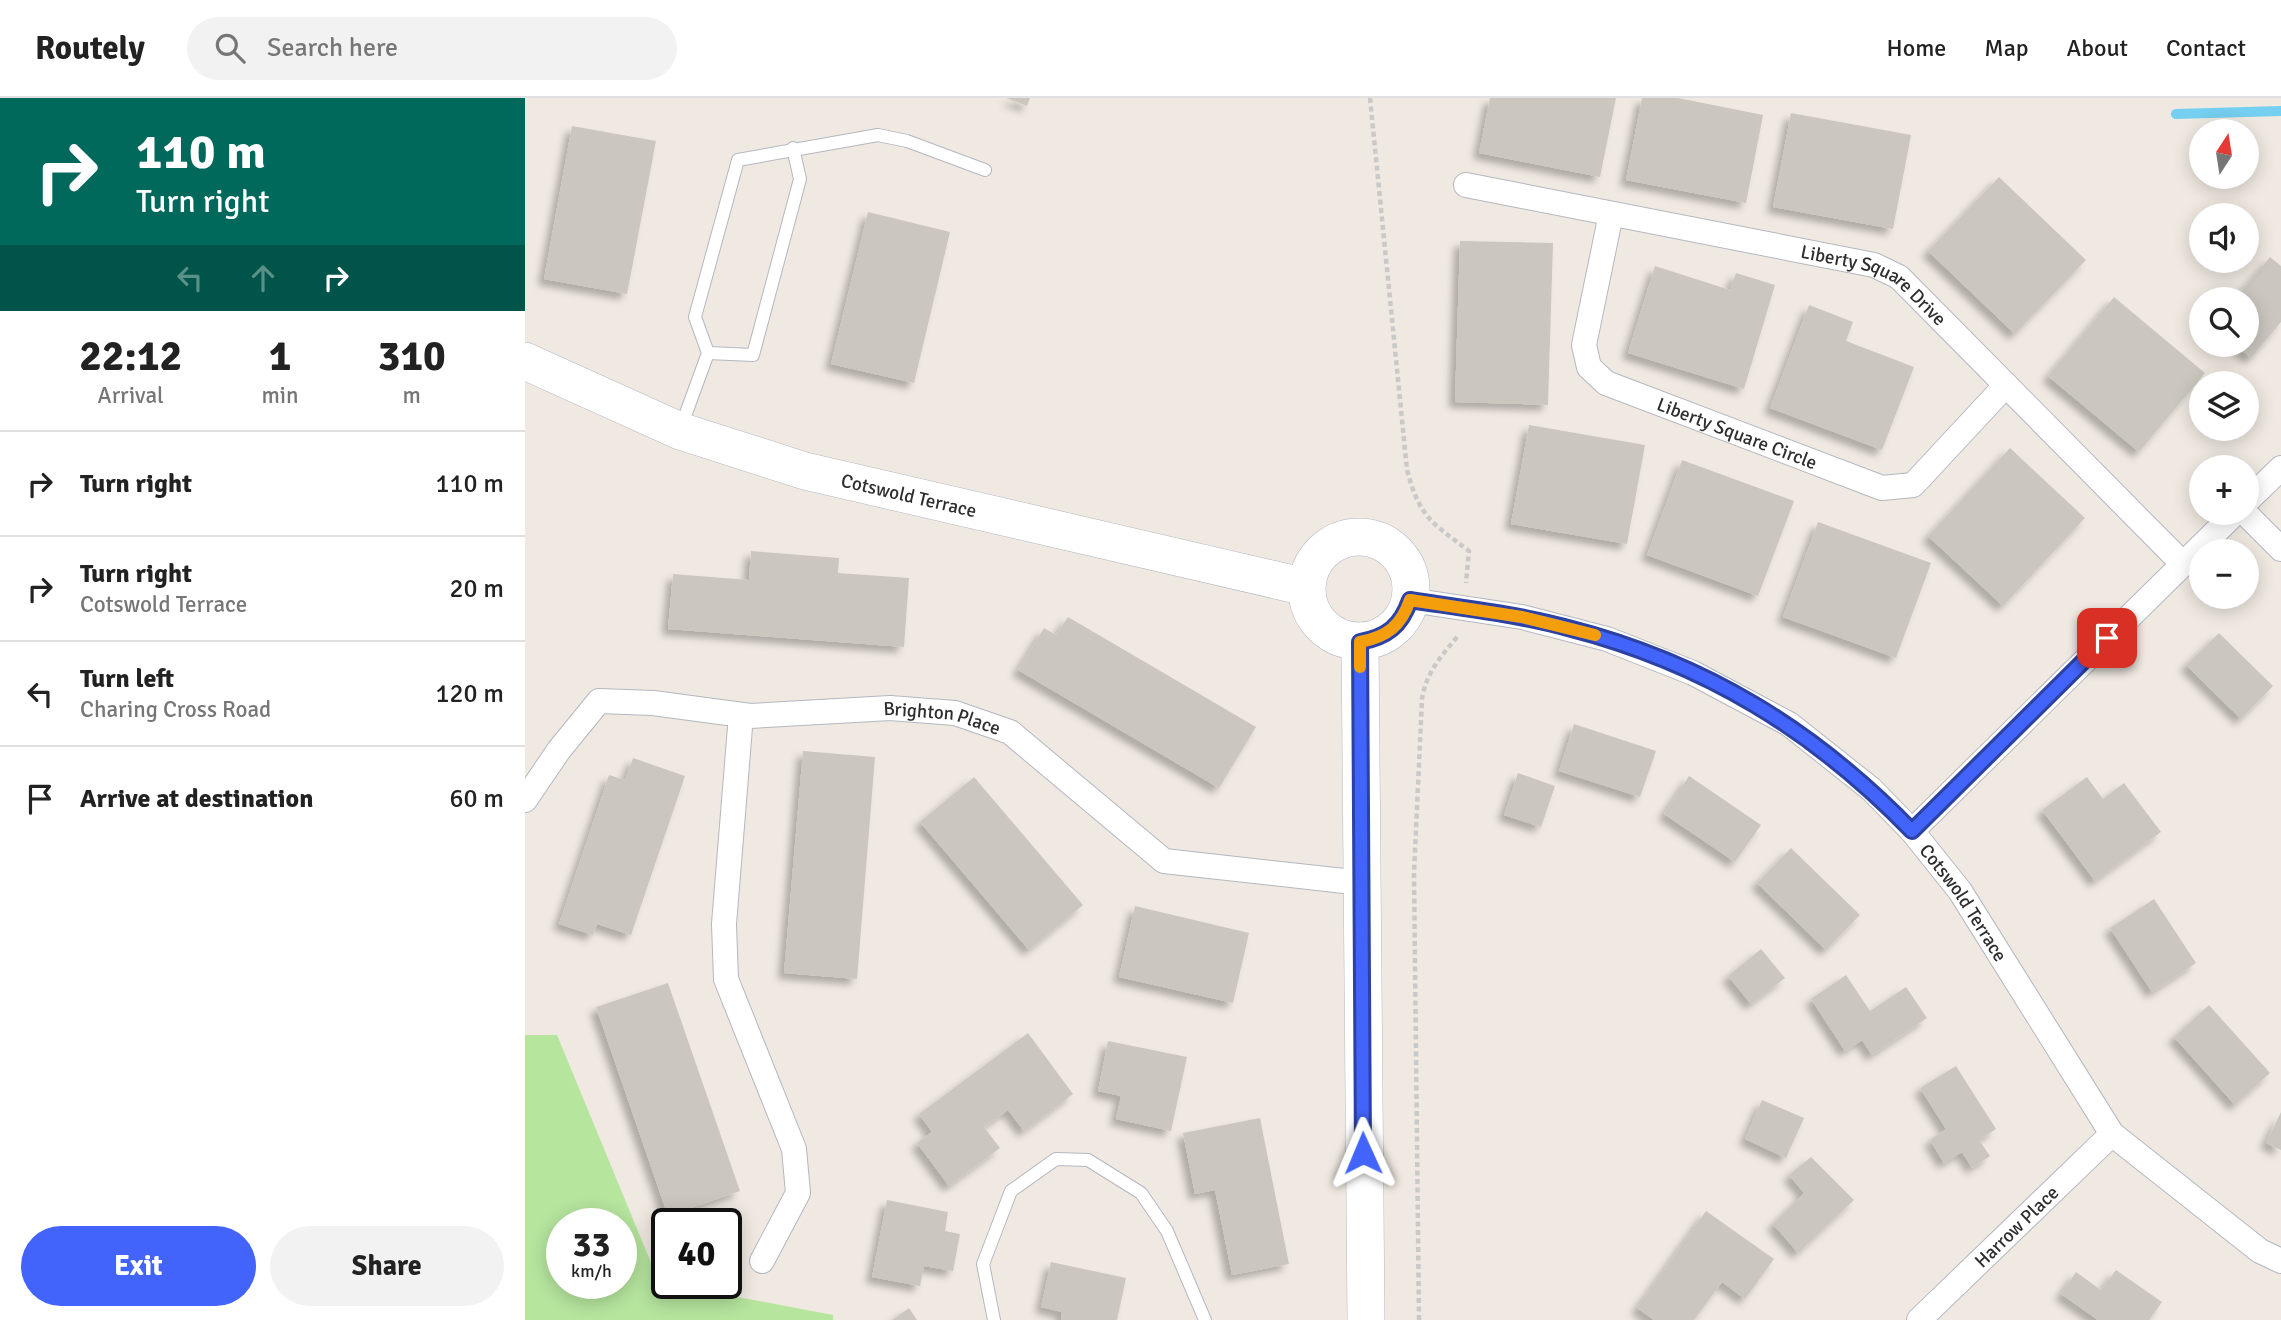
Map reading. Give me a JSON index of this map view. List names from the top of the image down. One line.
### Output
{"streets":{"street":["Liberty Square Drive","Liberty Square Circle","Cotswold Terrace","Brighton Place","Harrow Place"]},"crossings":[["Liberty Square Drive","Liberty Square Circle"],["Cotswold Terrace","Harrow Place"]],"north":"top","page":{"header":"Routely","search":"Search here","nav":["Home","Map","About","Contact"],"turn":["110 m","Turn right"],"map_buttons":["+","−"],"eta":["22:12","Arrival","1","min","310","m"],"list":[{"name":"Turn right","value":"110 m"},{"name":"Turn right","note":"Cotswold Terrace","value":"20 m"},{"name":"Turn left","note":"Charing Cross Road","value":"120 m"},{"name":"Arrive at destination","value":"60 m"}],"speed":"33 km/h","limit":"40","buttons":["Exit","Share"]}}
